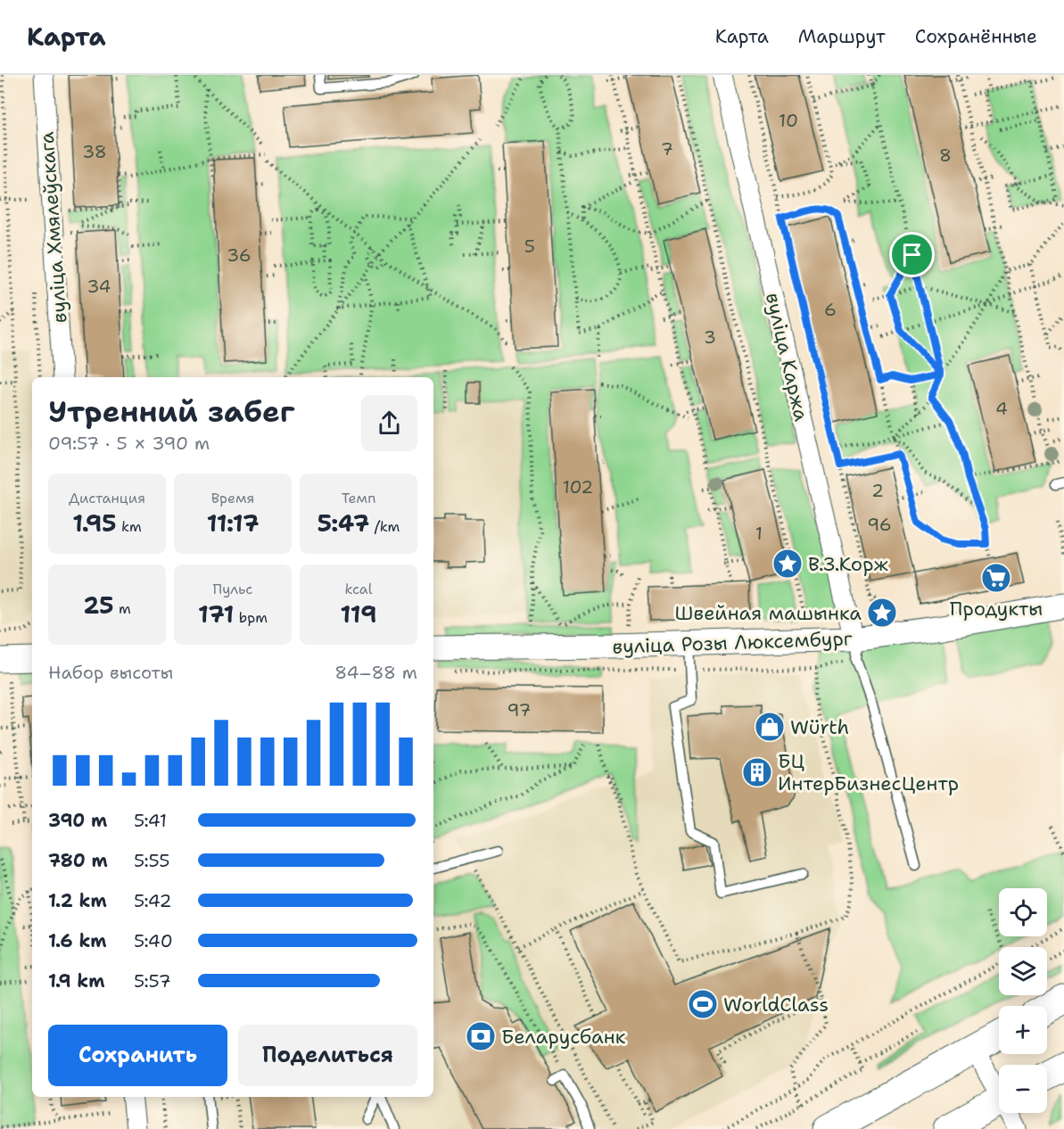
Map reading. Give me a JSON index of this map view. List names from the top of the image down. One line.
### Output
{"streets":{"street":["вуліца Хмялеўскага","вуліца Каржа","вуліца Розы Люксембург"]},"crossings":[["вуліца Каржа","вуліца Розы Люксембург"]],"places":{"place":["В.З.Корж","Швейная машынка"],"supermarket":["Продукты"],"shop":["Würth"],"building":["БЦ ИнтерБизнесЦентр"],"sports":["WorldClass"],"bank":["Беларусбанк"]},"house_numbers":["10","7","38","8","5","36","34","6","3","4","102","2","96","1","97"],"page":{"header":"Карта","nav":["Карта","Маршрут","Сохранённые"],"heading":["Утренний забег","09:57 · 5 × 390 m"],"stats":[["Дистанция","1.95 km"],["Время","11:17"],["Темп","5:47 /km"],["25 m"],["Пульс","171 bpm"],["kcal","119"]],"chart":["Набор высоты","84–88 m"],"list":[{"name":"390 m","note":"5:41"},{"name":"780 m","note":"5:55"},{"name":"1.2 km","note":"5:42"},{"name":"1.6 km","note":"5:40"},{"name":"1.9 km","note":"5:57"}],"map_buttons":["+","−"],"buttons":["Сохранить","Поделиться"]}}
